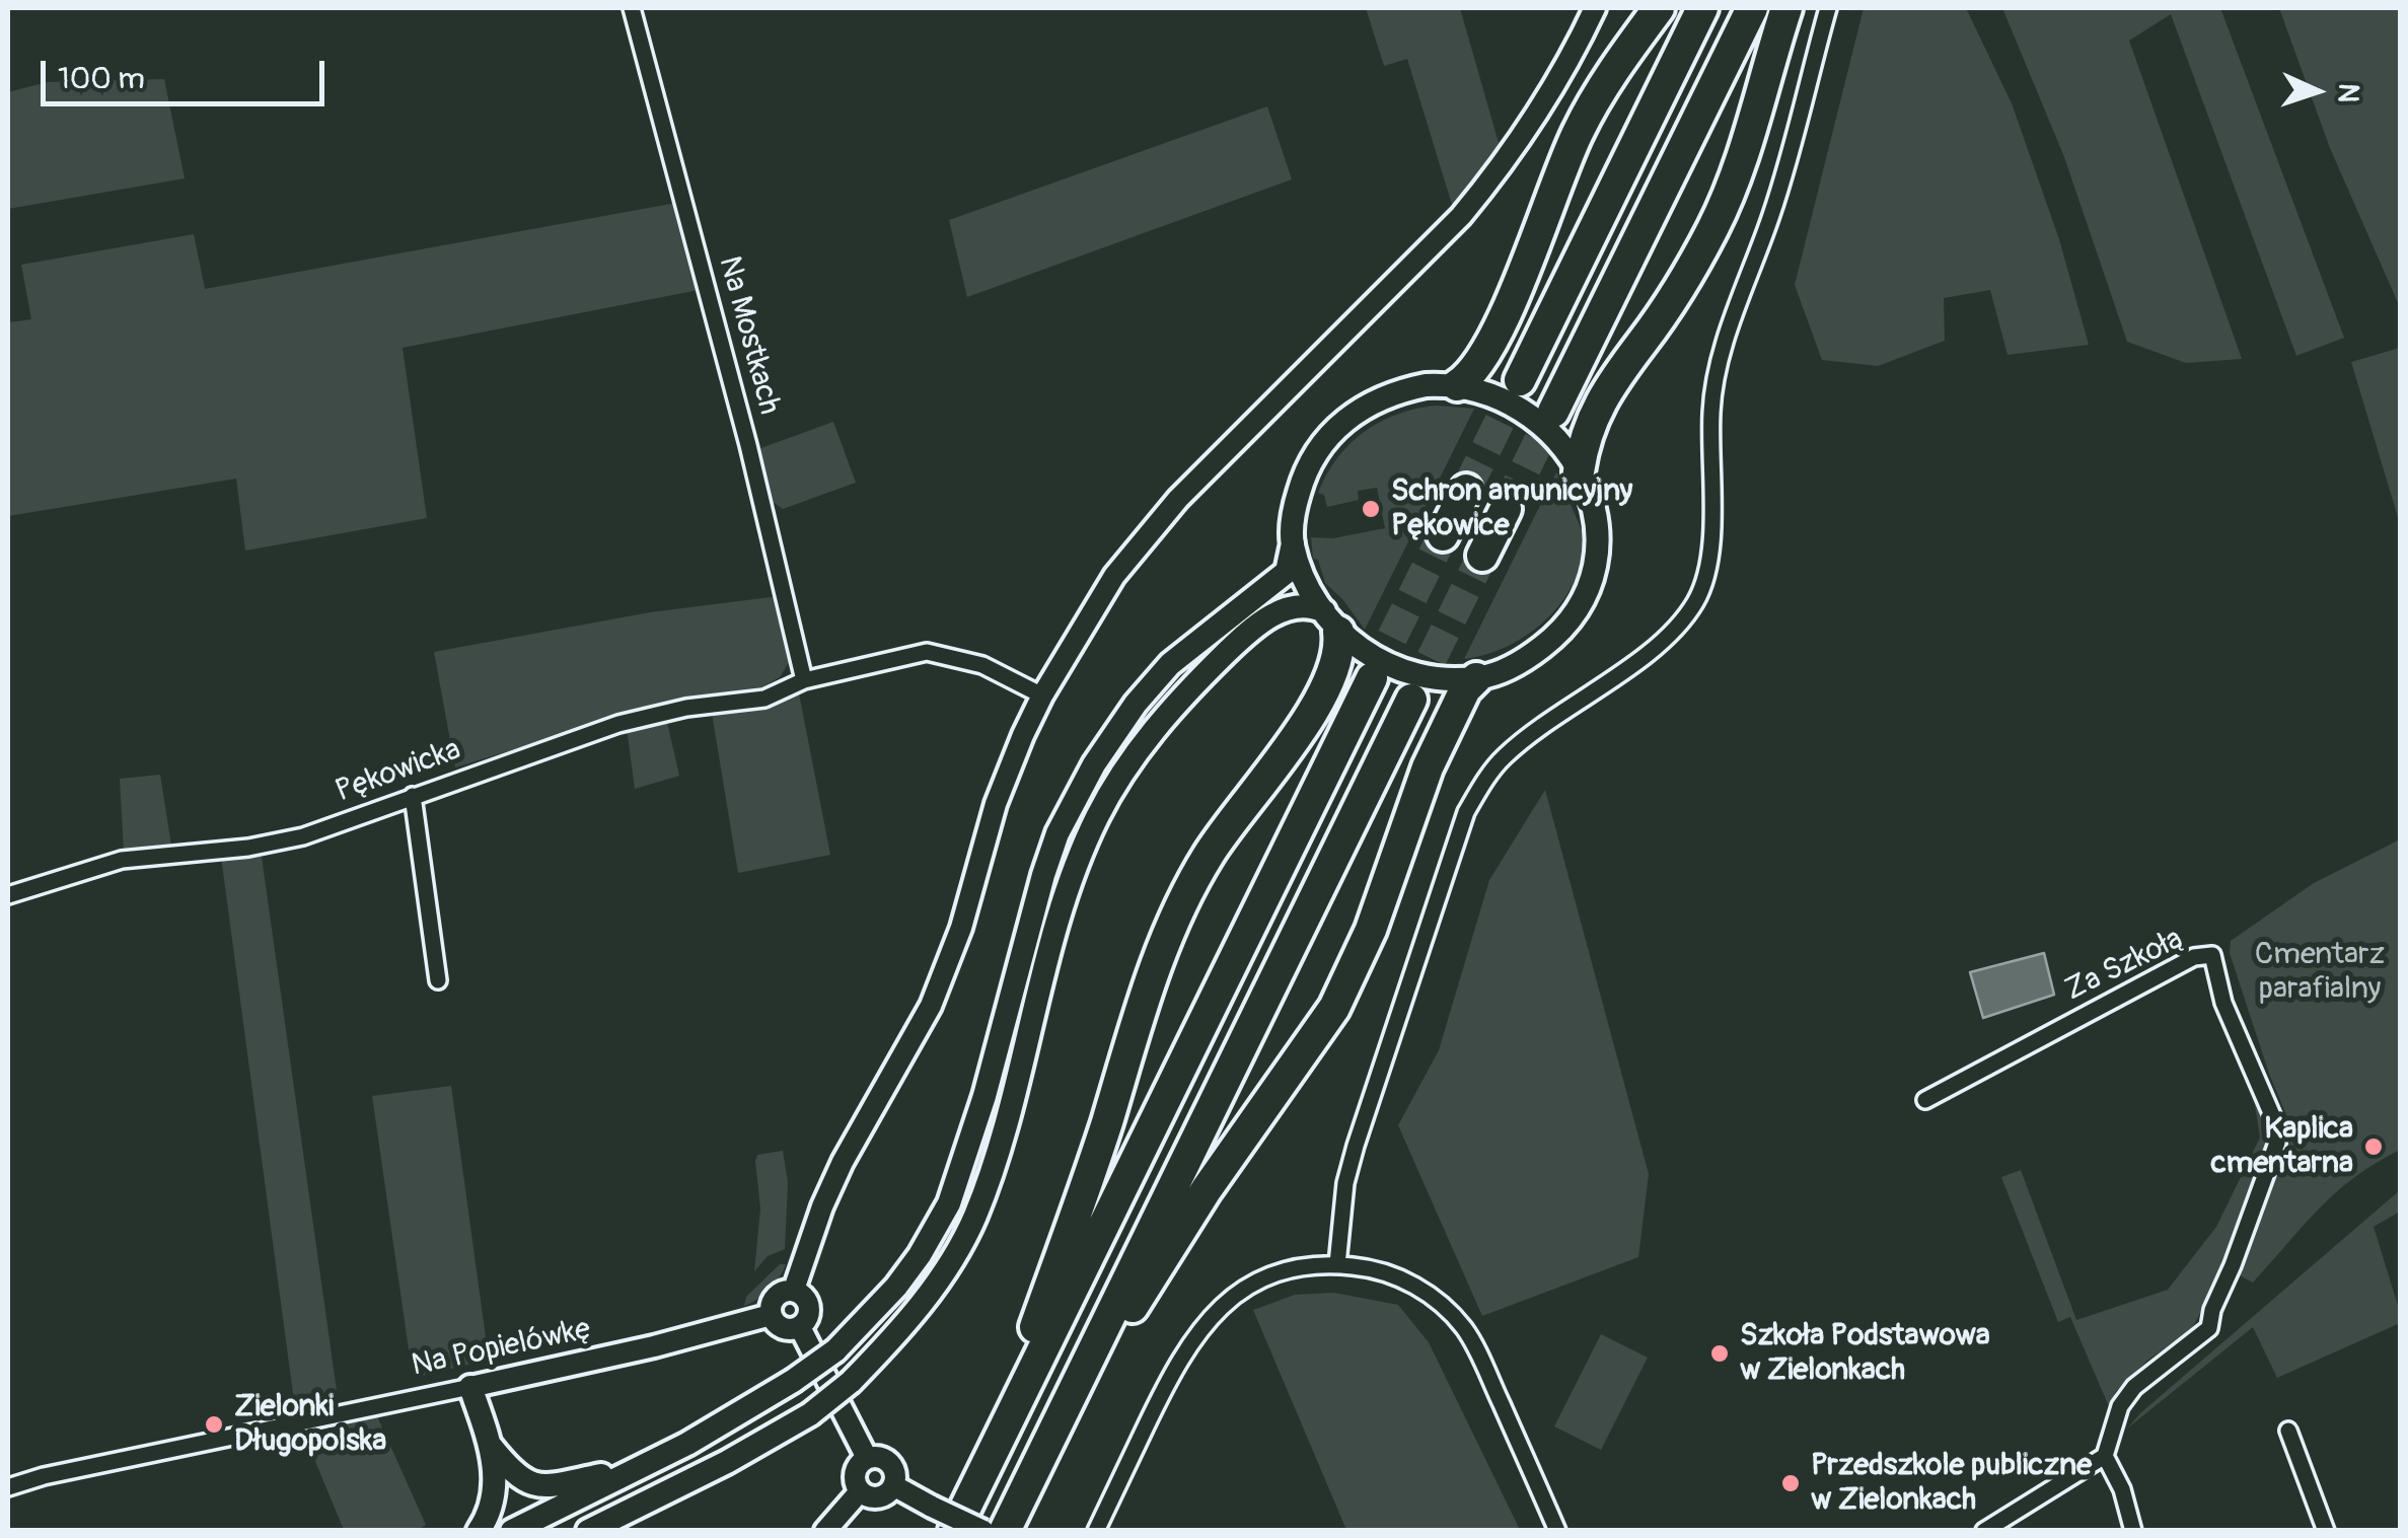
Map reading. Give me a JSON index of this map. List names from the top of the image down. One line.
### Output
{"streets":{"street":["Na Mostkach","Pękowicka","Za Szkołą","Na Popielówkę"]},"crossings":[["Na Mostkach","Pękowicka"]],"parks":["Cmentarz parafialny"],"places":["Schron amunicyjny Pękowice","Kaplica cmentarna","Szkoła Podstawowa w Zielonkach","Zielonki Długopolska","Przedszkole publiczne w Zielonkach"],"scale_bar":"100 m","north":"right"}
